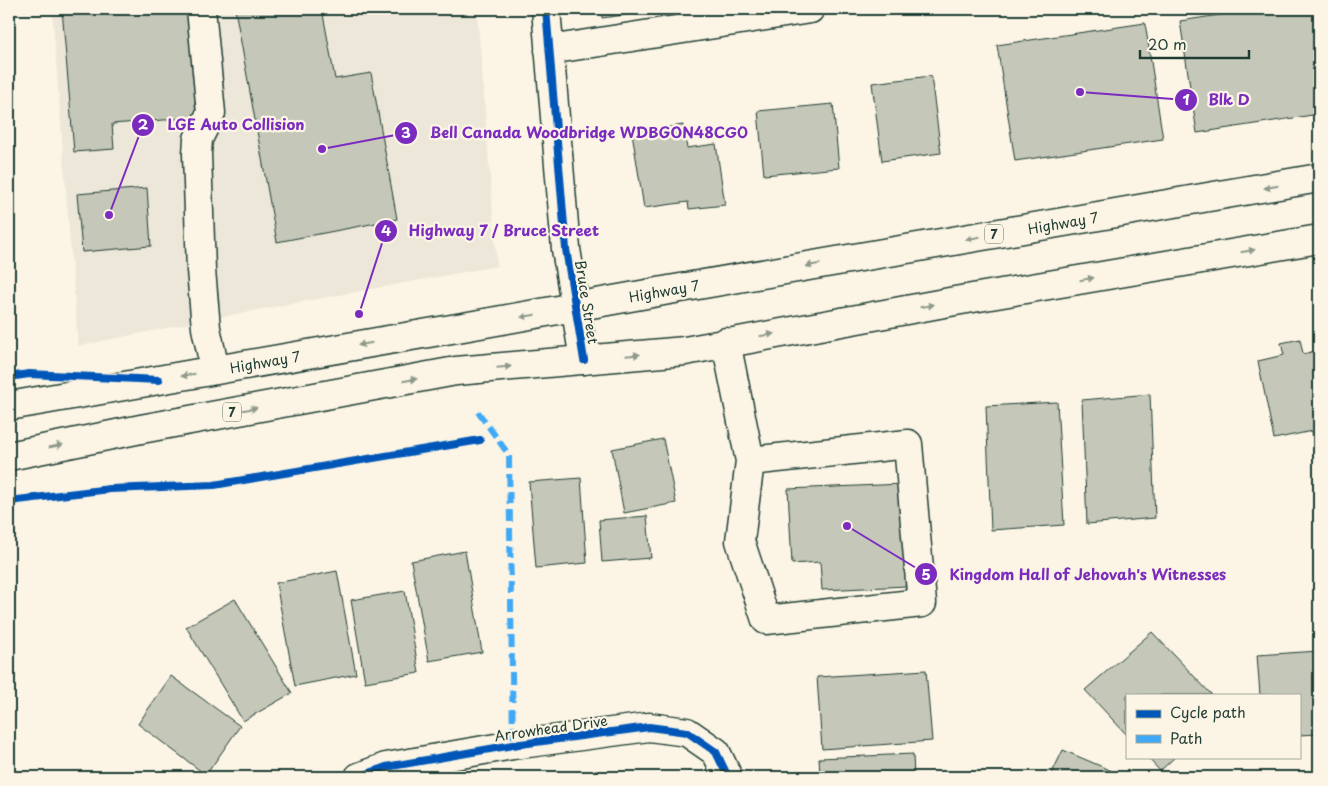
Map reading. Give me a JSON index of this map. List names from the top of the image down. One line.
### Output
{"streets":{"main road":["Highway 7","7","Bruce Street","Arrowhead Drive"]},"crossings":[["Highway 7","Bruce Street"],["7","Bruce Street"]],"places":["Blk D","Bell Canada Woodbridge WDBGON48CG0","LGE Auto Collision","Highway 7 / Bruce Street","Kingdom Hall of Jehovah's Witnesses"],"legend":["Cycle path","Path"],"scale_bar":"20 m"}
